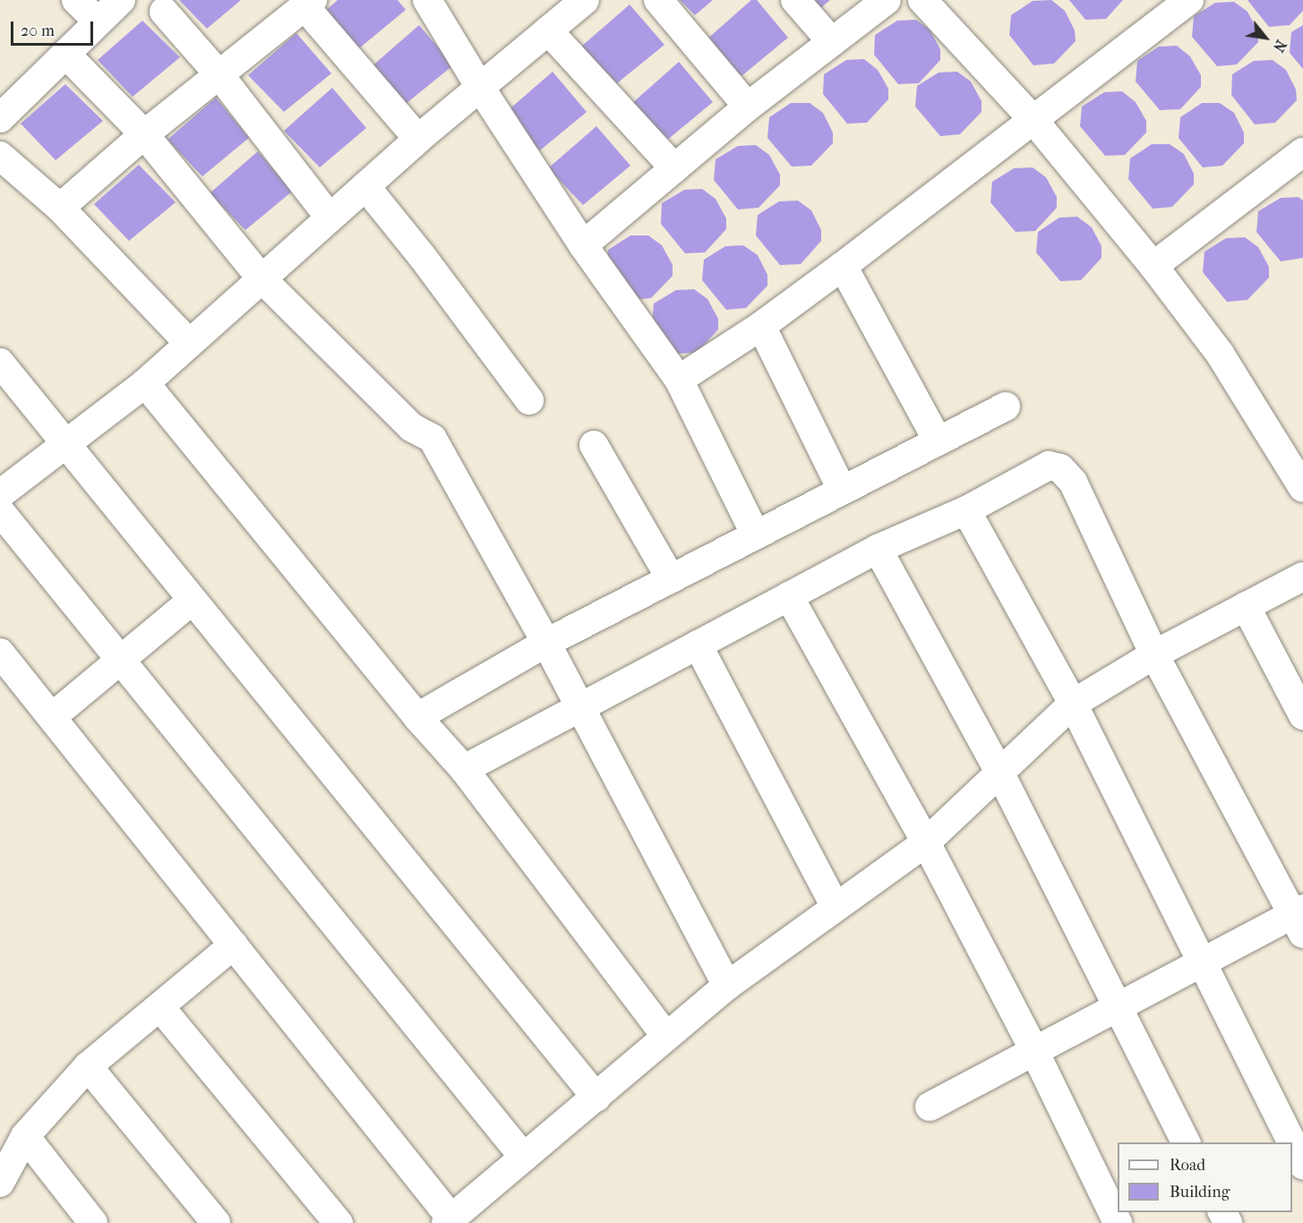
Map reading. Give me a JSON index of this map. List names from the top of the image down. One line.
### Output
{"legend":["Road","Building"],"scale_bar":"20 m","north":"bottom right"}
